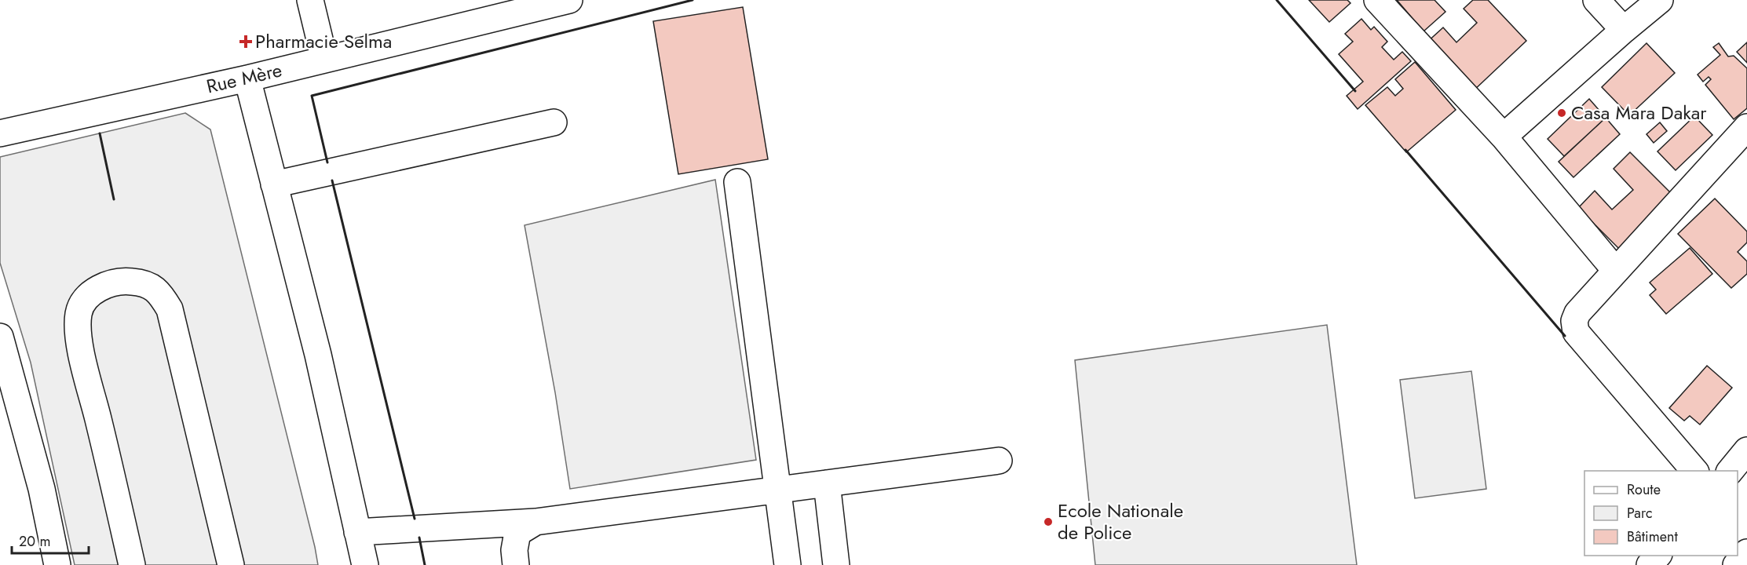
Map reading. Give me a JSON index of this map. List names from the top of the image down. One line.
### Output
{"streets":{"street":["Rue Mère"]},"places":{"health":["Pharmacie Selma"],"other":["Casa Mara Dakar","Ecole Nationale de Police"]},"legend":["Route","Parc","Bâtiment"],"scale_bar":"20 m"}
